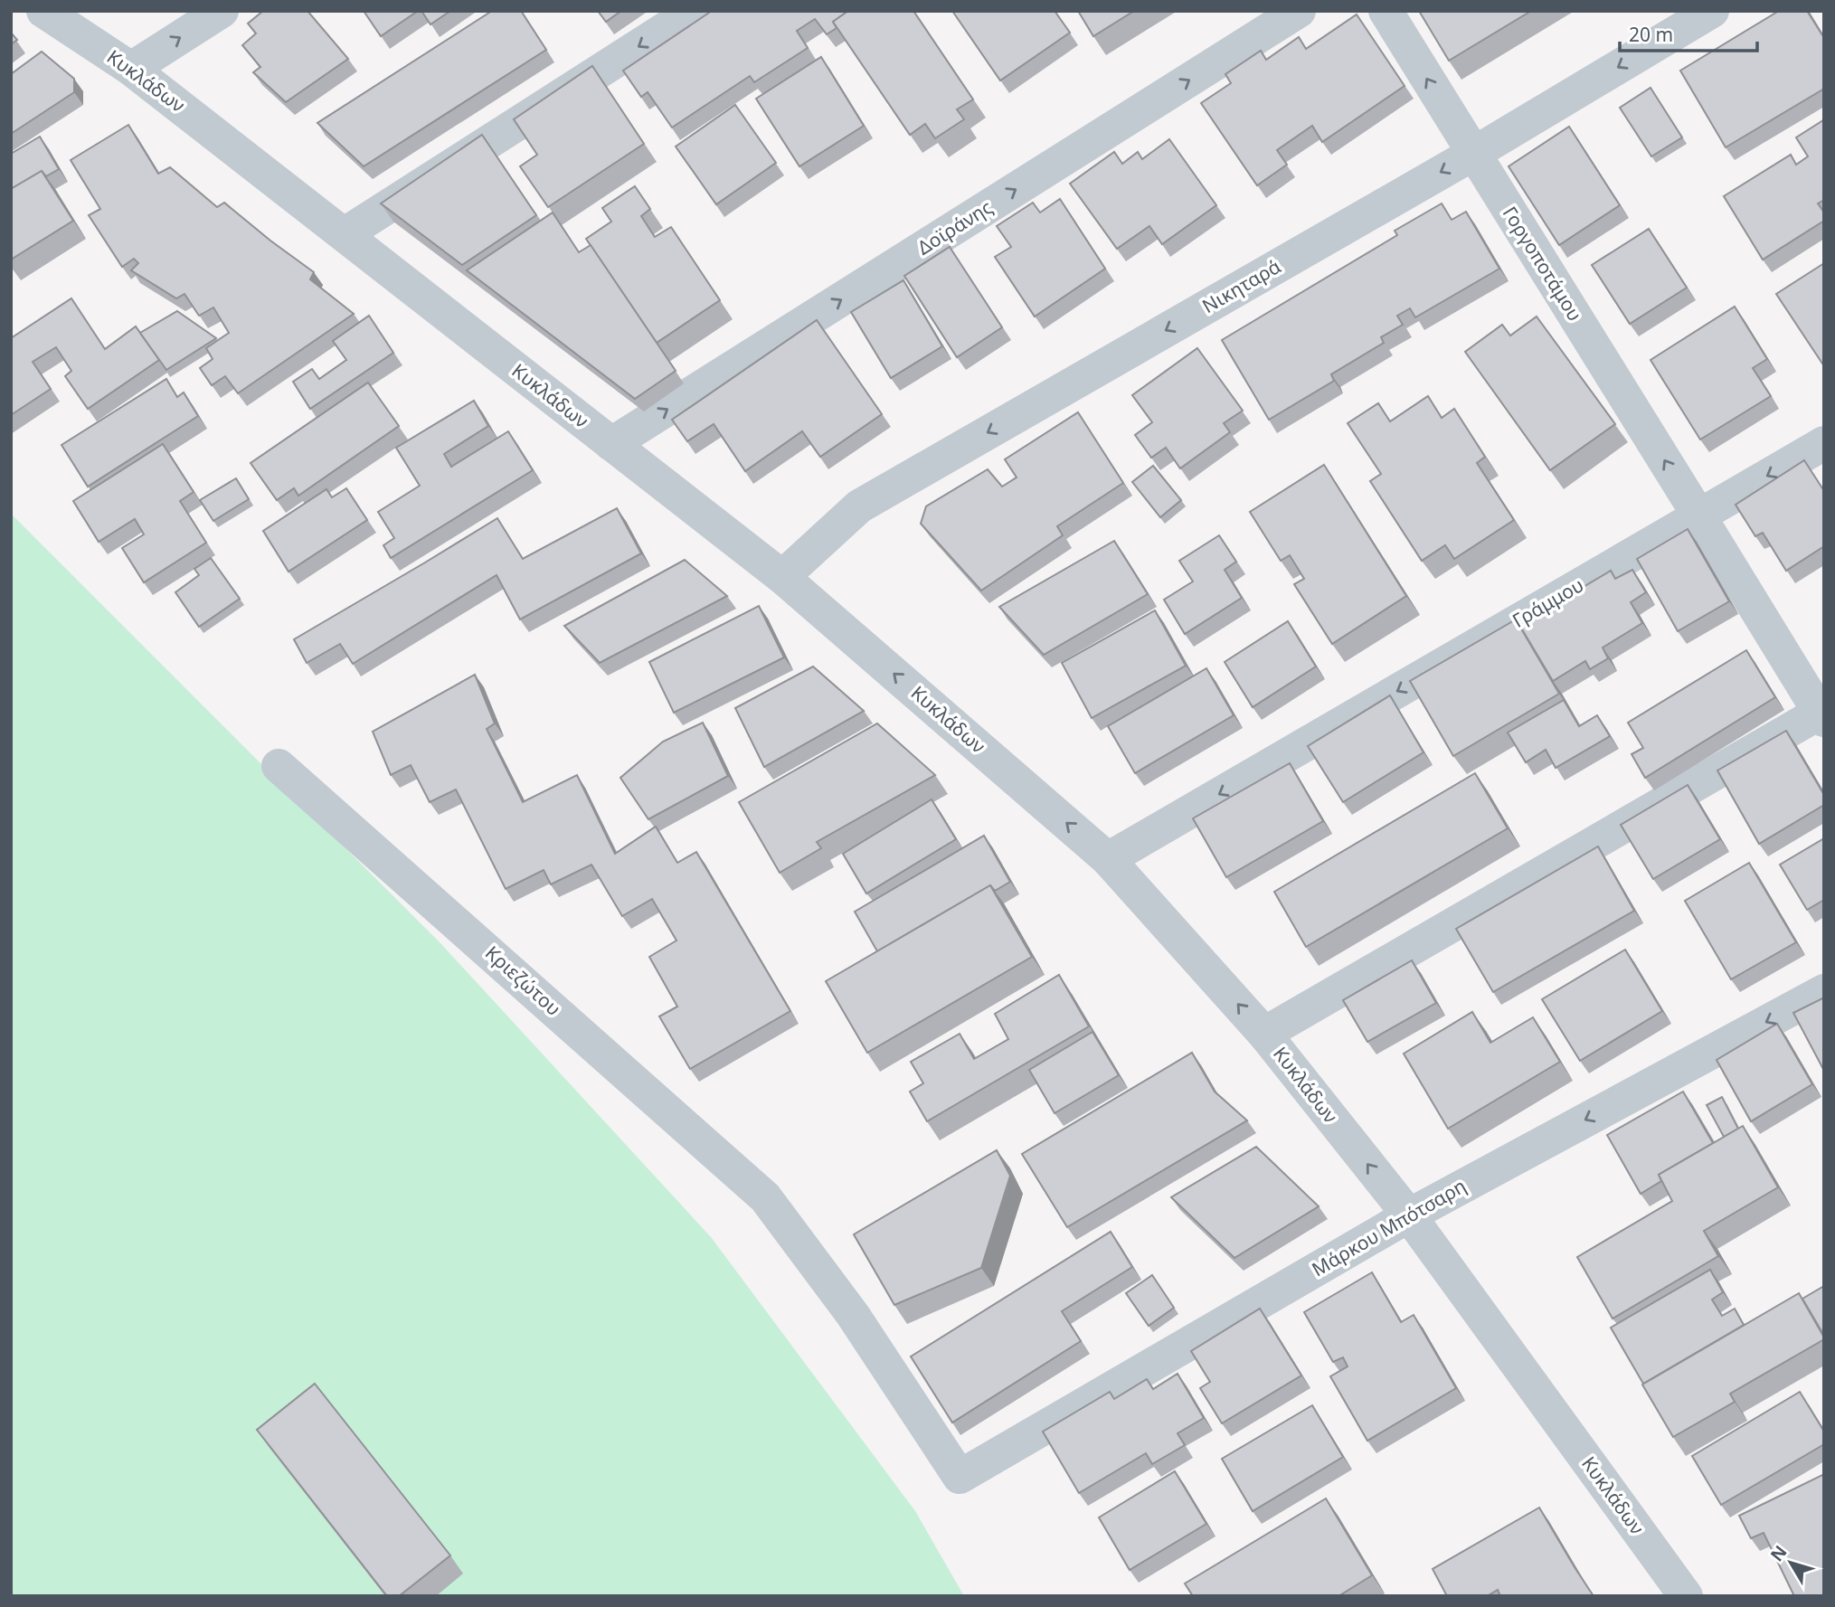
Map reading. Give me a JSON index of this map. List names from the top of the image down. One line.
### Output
{"streets":{"street":["Κυκλάδων","Δοϊράνης","Γοργοποτάμου","Νικηταρά","Γράμμου","Κριεζώτου","Μάρκου Μπότσαρη"]},"crossings":[["Κυκλάδων","Δοϊράνης"],["Κυκλάδων","Νικηταρά"],["Κυκλάδων","Γράμμου"],["Κυκλάδων","Μάρκου Μπότσαρη"],["Γοργοποτάμου","Νικηταρά"],["Γοργοποτάμου","Γράμμου"],["Κριεζώτου","Μάρκου Μπότσαρη"]],"one_way":["Κυκλάδων","Δοϊράνης","Γοργοποτάμου","Νικηταρά"],"scale_bar":"20 m","north":"top left"}
